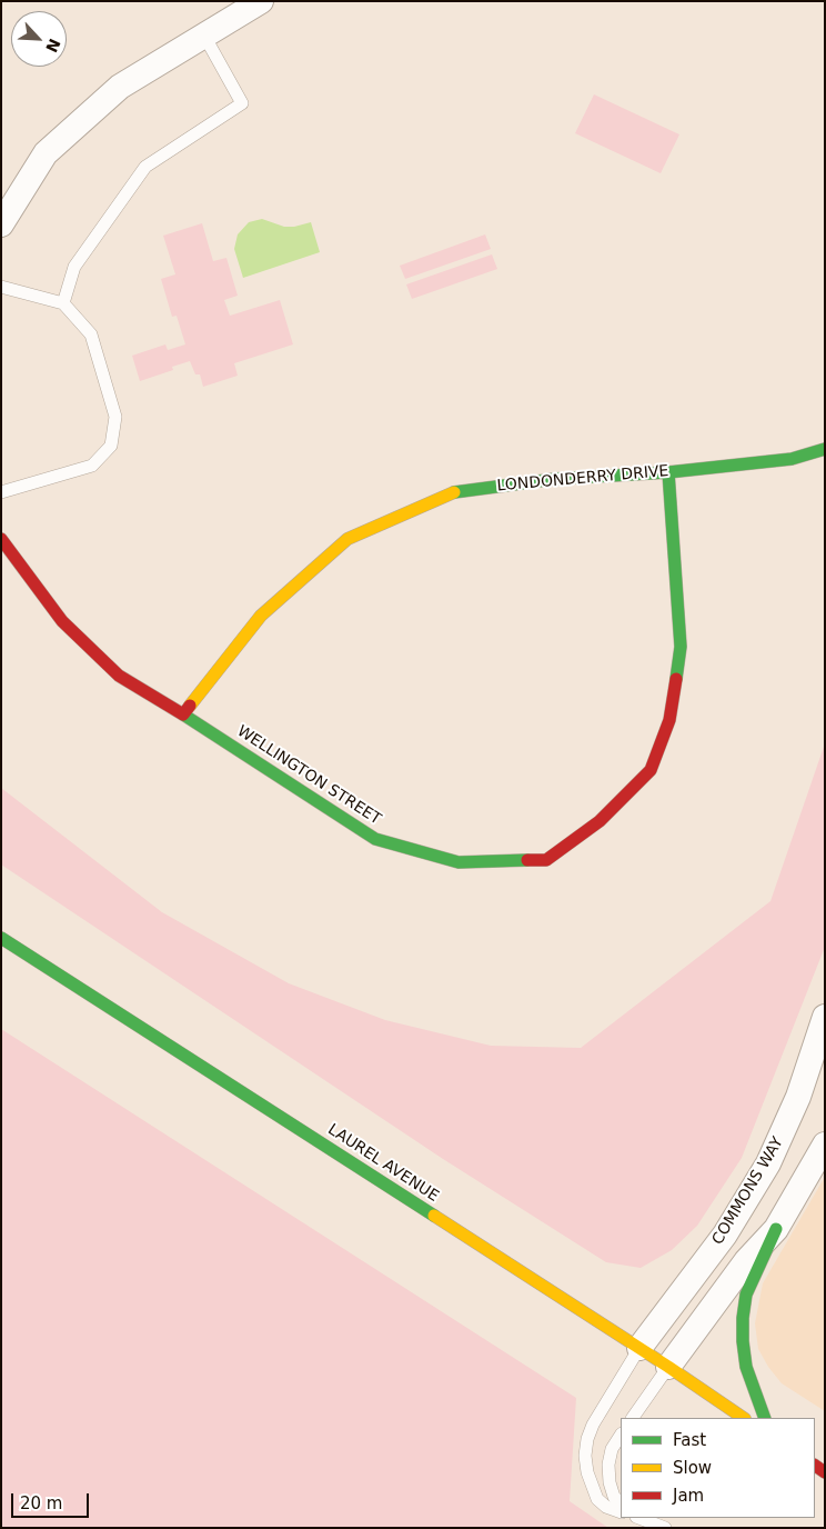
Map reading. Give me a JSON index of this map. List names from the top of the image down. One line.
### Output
{"streets":{"street":["LONDONDERRY DRIVE","WELLINGTON STREET","LAUREL AVENUE","COMMONS WAY"]},"crossings":[["LONDONDERRY DRIVE","WELLINGTON STREET"],["LAUREL AVENUE","COMMONS WAY"]],"legend":["Fast","Slow","Jam"],"scale_bar":"20 m","north":"bottom right"}
